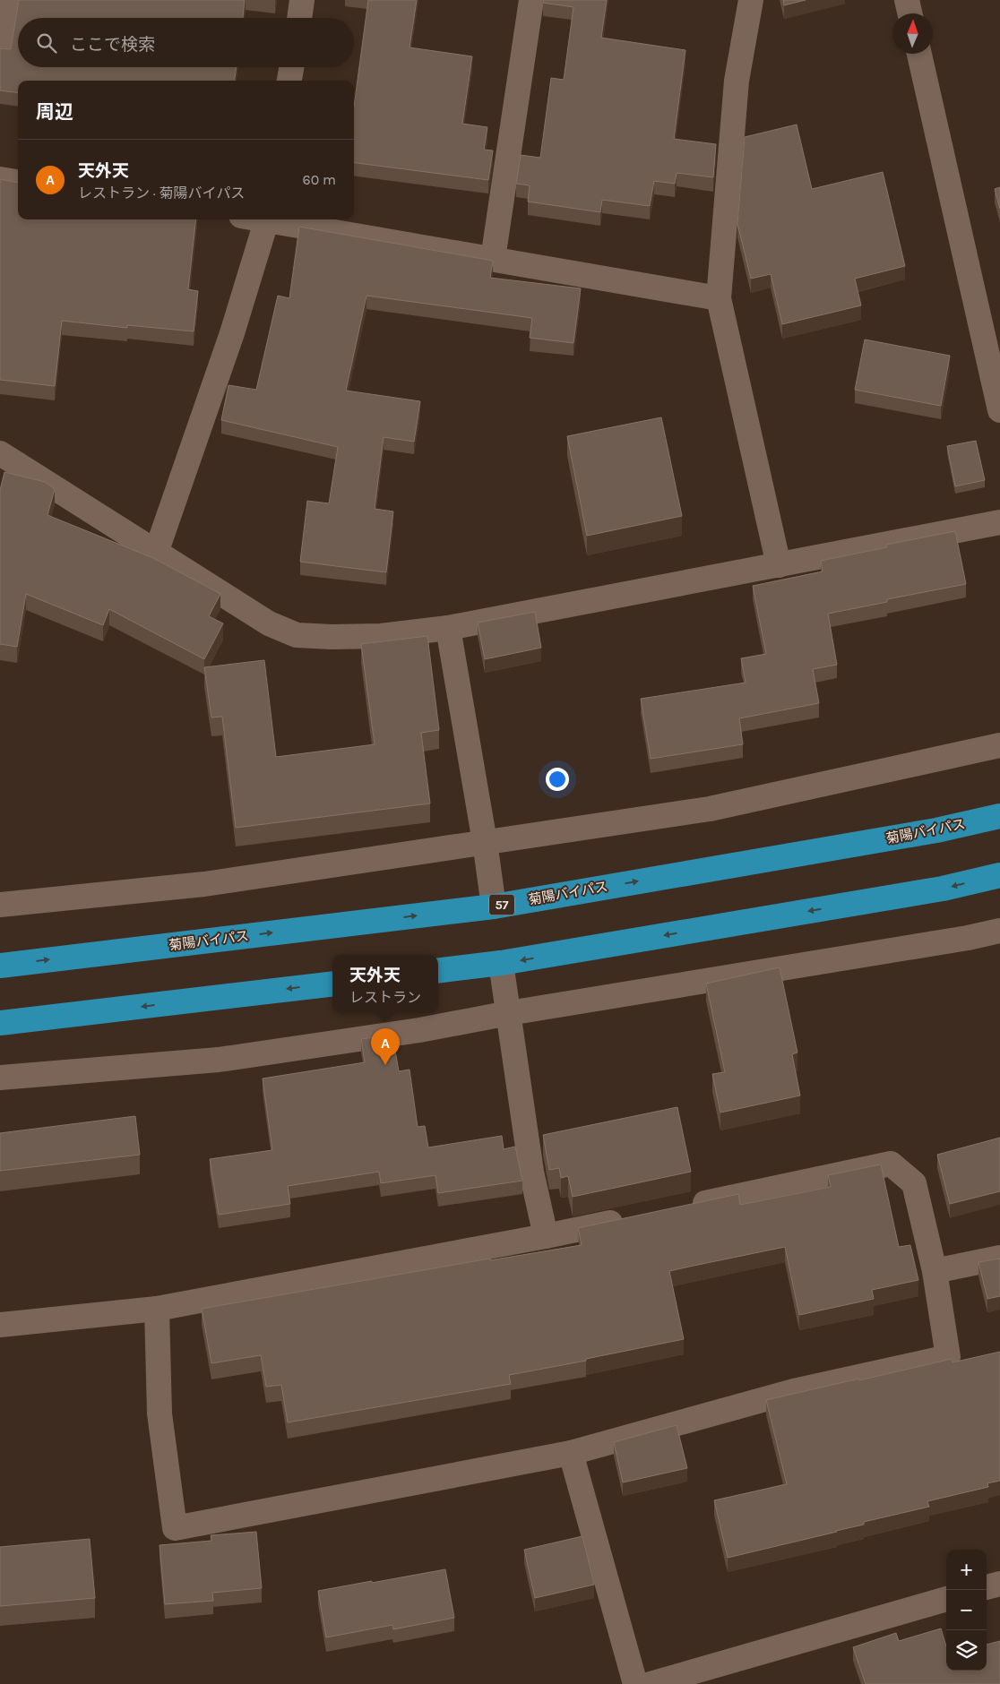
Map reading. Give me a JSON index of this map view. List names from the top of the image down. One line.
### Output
{"streets":{"highway":["菊陽バイパス","57"]},"north":"top","page":{"search":"ここで検索","heading":"周辺","list":[{"mark":"A","name":"天外天","note":"レストラン · 菊陽バイパス","value":"60 m"}],"popup":["天外天","レストラン"],"pins":"A","map_buttons":["+","−"]}}
